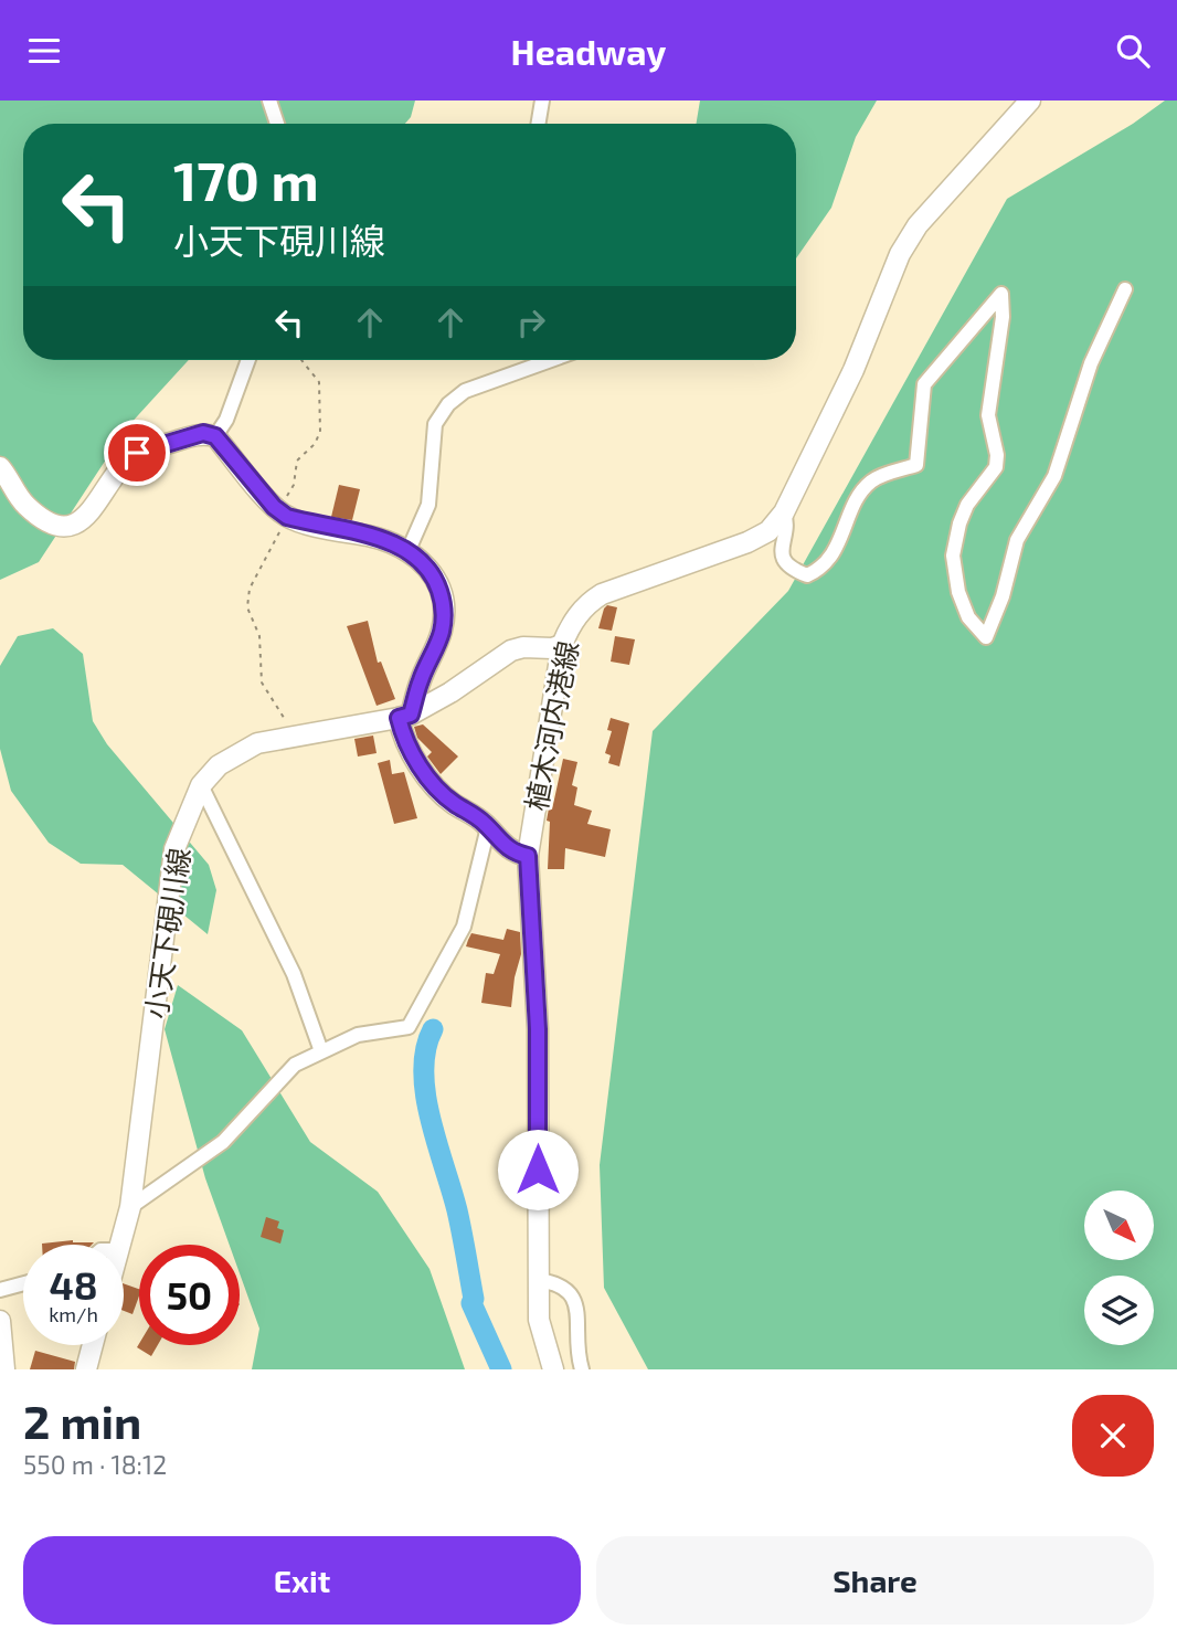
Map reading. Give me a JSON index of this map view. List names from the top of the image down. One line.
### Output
{"streets":{"main road":["植木河内港線","小天下硯川線"]},"crossings":[["植木河内港線","小天下硯川線"]],"north":"bottom right","page":{"header":"Headway","turn":["170 m","小天下硯川線"],"speed":"48 km/h","limit":"50","heading":["2 min","550 m · 18:12"],"buttons":["Exit","Share"]}}
